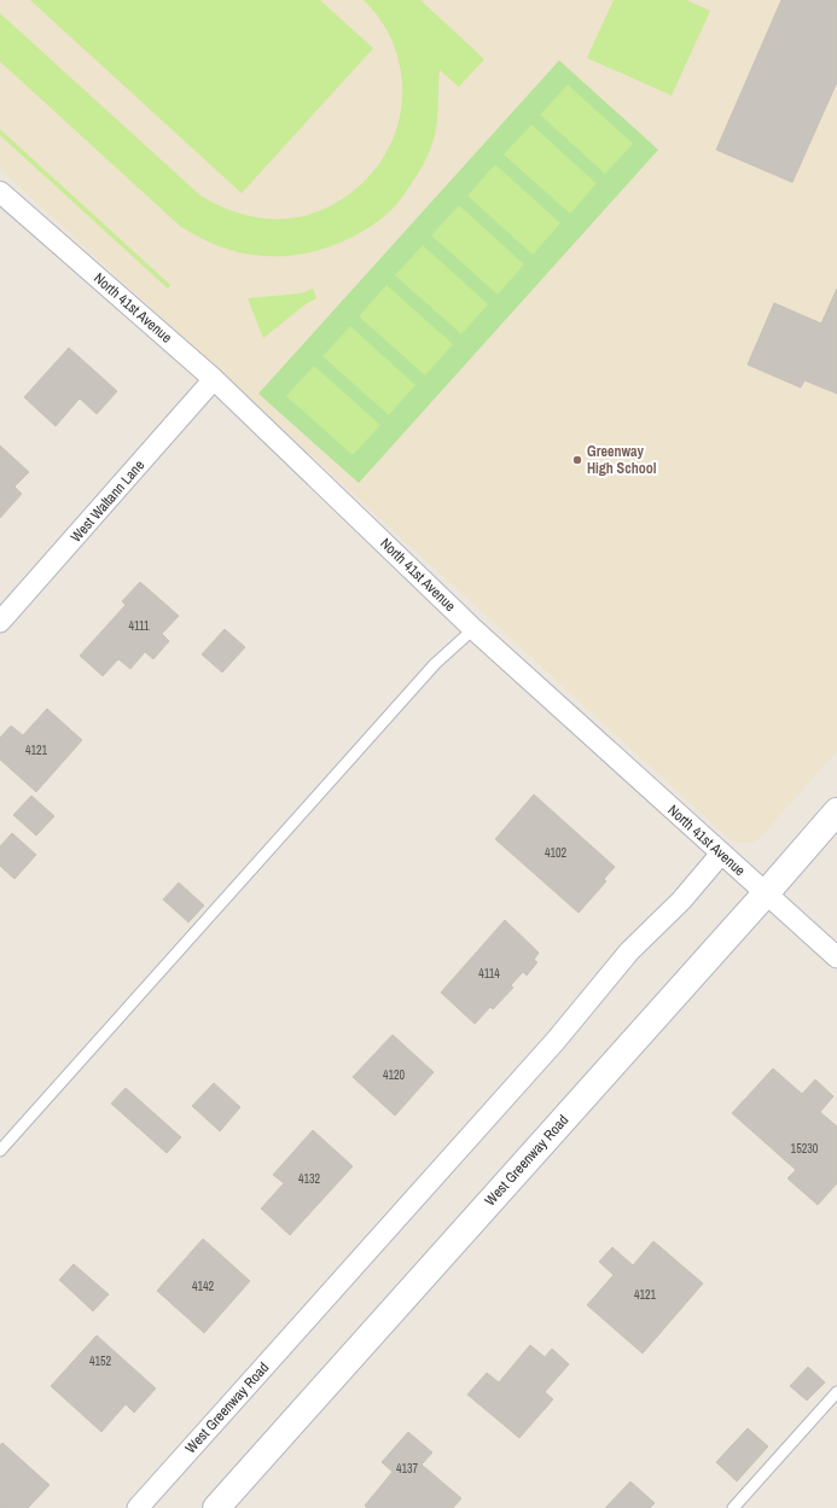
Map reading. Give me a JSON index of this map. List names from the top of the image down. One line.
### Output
{"streets":{"main road":["West Greenway Road"],"street":["North 41st Avenue","West Waltann Lane"]},"crossings":[["North 41st Avenue","West Waltann Lane"],["North 41st Avenue","West Greenway Road"]],"places":["Greenway High School"],"house_numbers":["4111","4121","4102","4114","4120","15230","4132","4142","4121","4152","4137"]}
